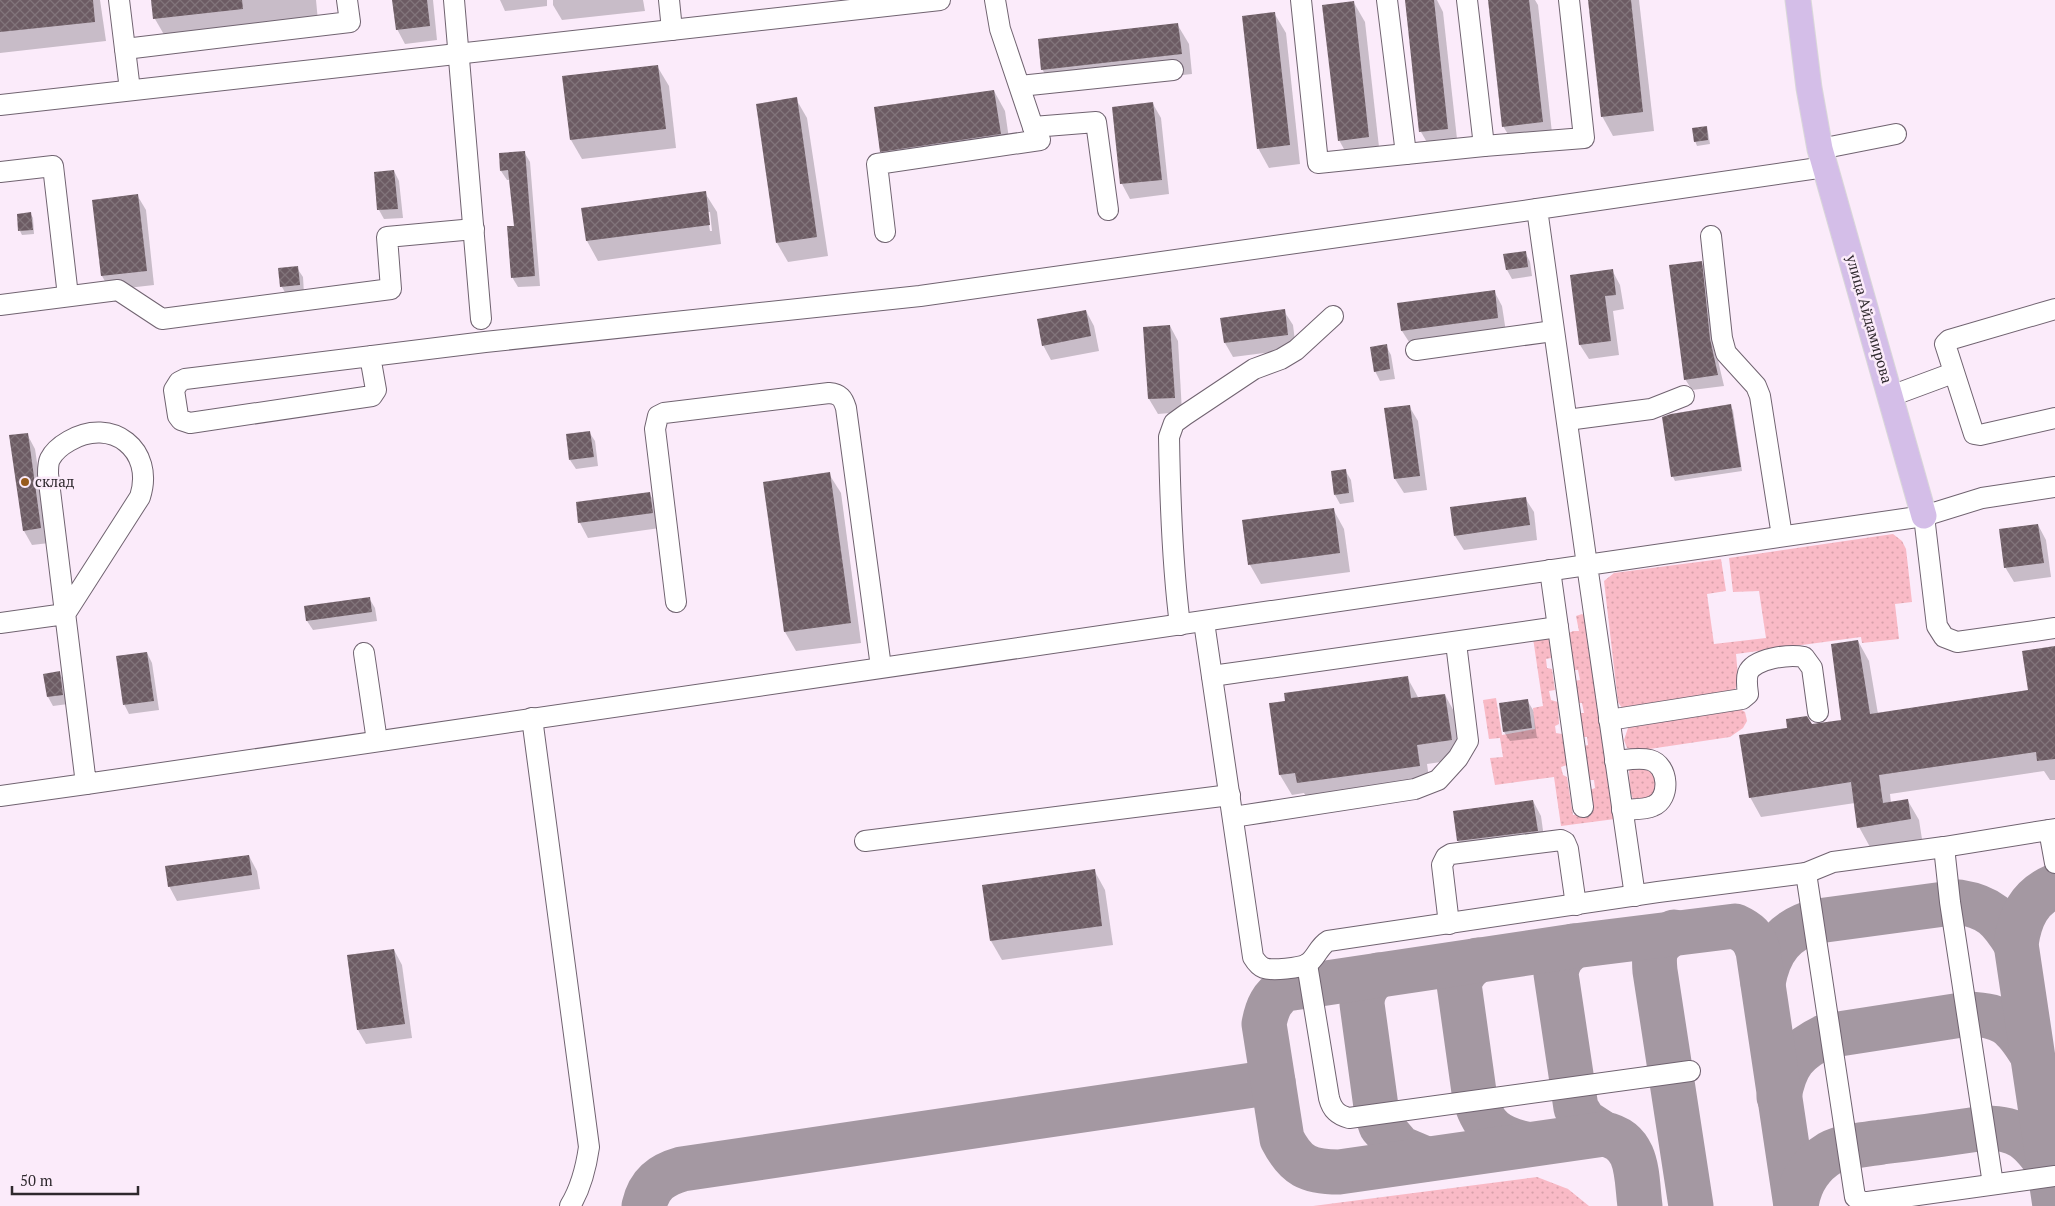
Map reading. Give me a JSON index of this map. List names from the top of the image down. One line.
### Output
{"streets":{"main road":["улица Айдамирова"]},"places":["склад"],"scale_bar":"50 m"}
